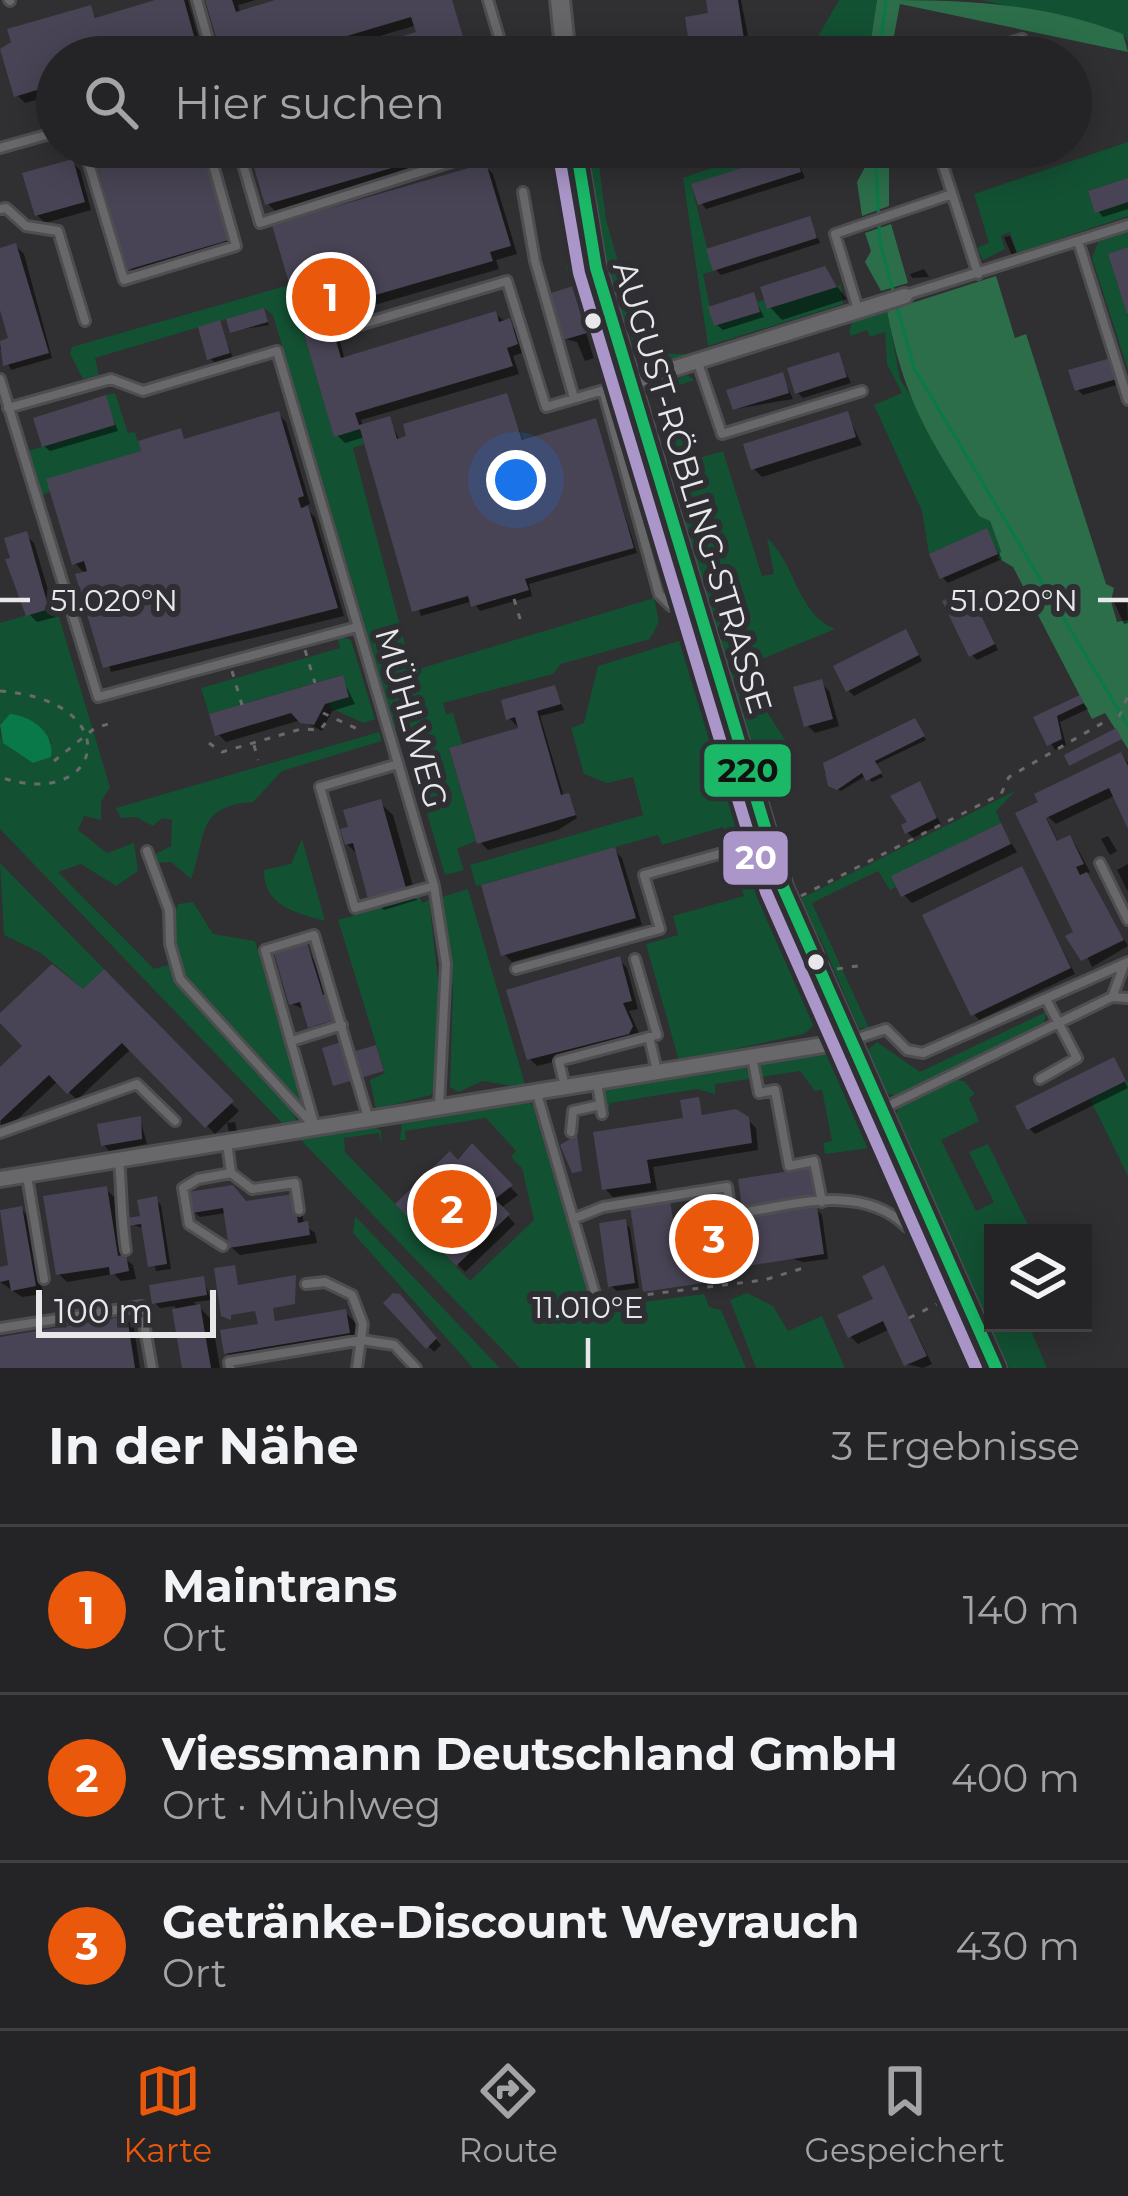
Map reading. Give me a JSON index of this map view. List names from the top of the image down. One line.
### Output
{"streets":{"street":["AUGUST-RÖBLING-STRASSE"],"lane":["MÜHLWEG"]},"lines":["transit line 220","transit line 20"],"scale_bar":"100 m","page":{"search":"Hier suchen","pins":["1","2","3"],"scale":"100 m","heading":["In der Nähe","3 Ergebnisse"],"list":[{"mark":"1","name":"Maintrans","note":"Ort","value":"140 m"},{"mark":"2","name":"Viessmann Deutschland GmbH","note":"Ort · Mühlweg","value":"400 m"},{"mark":"3","name":"Getränke-Discount Weyrauch","note":"Ort","value":"430 m"}],"nav":["Karte","Route","Gespeichert"]},"coordinates":["51.020°N","11.010°E"]}
